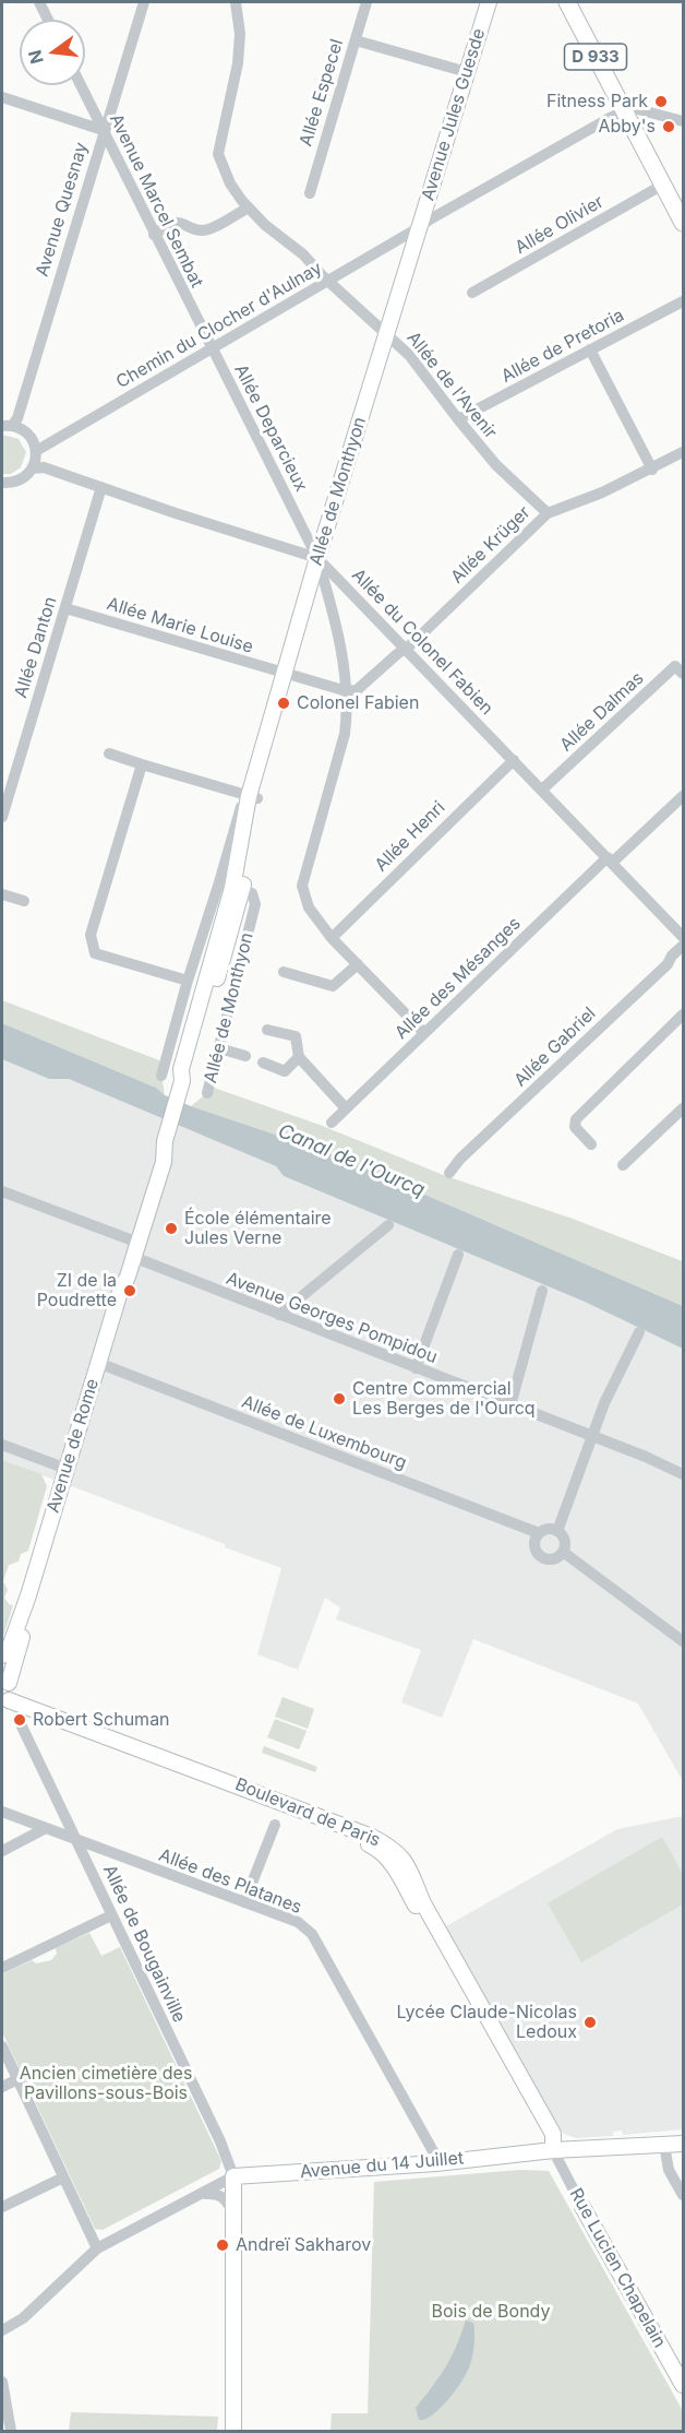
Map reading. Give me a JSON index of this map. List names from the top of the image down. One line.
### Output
{"streets":{"main road":["D 933"],"street":["Allée Especel","Avenue Jules Guesde","Avenue Marcel Sembat","Avenue Quesnay","Allée Olivier","Chemin du Clocher d'Aulnay","Allée de Pretoria","Allée de l'Avenir","Allée Deparcieux","Allée de Monthyon","Allée Krüger","Allée Marie Louise","Allée du Colonel Fabien","Allée Danton","Allée Dalmas","Allée Henri","Allée des Mésanges","Allée Gabriel","Avenue Georges Pompidou","Allée de Luxembourg","Avenue de Rome","Boulevard de Paris","Allée des Platanes","Allée de Bougainville","Avenue du 14 Juillet","Rue Lucien Chapelain"]},"crossings":[["D 933","Allée Olivier"],["D 933","Chemin du Clocher d'Aulnay"],["Avenue Jules Guesde","Chemin du Clocher d'Aulnay"],["Avenue Jules Guesde","Allée de Monthyon"],["Avenue Marcel Sembat","Avenue Quesnay"],["Avenue Marcel Sembat","Chemin du Clocher d'Aulnay"],["Avenue Marcel Sembat","Allée Deparcieux"],["Chemin du Clocher d'Aulnay","Allée de l'Avenir"],["Chemin du Clocher d'Aulnay","Allée Deparcieux"],["Chemin du Clocher d'Aulnay","Allée de Monthyon"],["Allée de Pretoria","Allée de l'Avenir"],["Allée de l'Avenir","Allée de Monthyon"],["Allée de l'Avenir","Allée Krüger"],["Allée Deparcieux","Allée de Monthyon"],["Allée Deparcieux","Allée du Colonel Fabien"],["Allée de Monthyon","Allée Marie Louise"],["Allée de Monthyon","Allée du Colonel Fabien"],["Allée de Monthyon","Avenue de Rome"],["Allée Krüger","Allée Marie Louise"],["Allée Krüger","Allée du Colonel Fabien"],["Allée Marie Louise","Allée Danton"],["Allée du Colonel Fabien","Allée Danton"],["Allée du Colonel Fabien","Allée Dalmas"],["Allée du Colonel Fabien","Allée Henri"],["Allée du Colonel Fabien","Allée des Mésanges"],["Avenue Georges Pompidou","Avenue de Rome"],["Allée de Luxembourg","Avenue de Rome"],["Avenue de Rome","Boulevard de Paris"],["Boulevard de Paris","Avenue du 14 Juillet"],["Boulevard de Paris","Rue Lucien Chapelain"],["Allée des Platanes","Allée de Bougainville"],["Allée des Platanes","Avenue du 14 Juillet"],["Allée de Bougainville","Avenue du 14 Juillet"],["Avenue du 14 Juillet","Rue Lucien Chapelain"]],"water":["Canal de l'Ourcq"],"parks":["Ancien cimetière des Pavillons-sous-Bois","Bois de Bondy"],"places":["Fitness Park","Abby's","Colonel Fabien","École élémentaire Jules Verne","ZI de la Poudrette","Centre Commercial Les Berges de l'Ourcq","Robert Schuman","Lycée Claude-Nicolas Ledoux","Andreï Sakharov"],"north":"left"}
